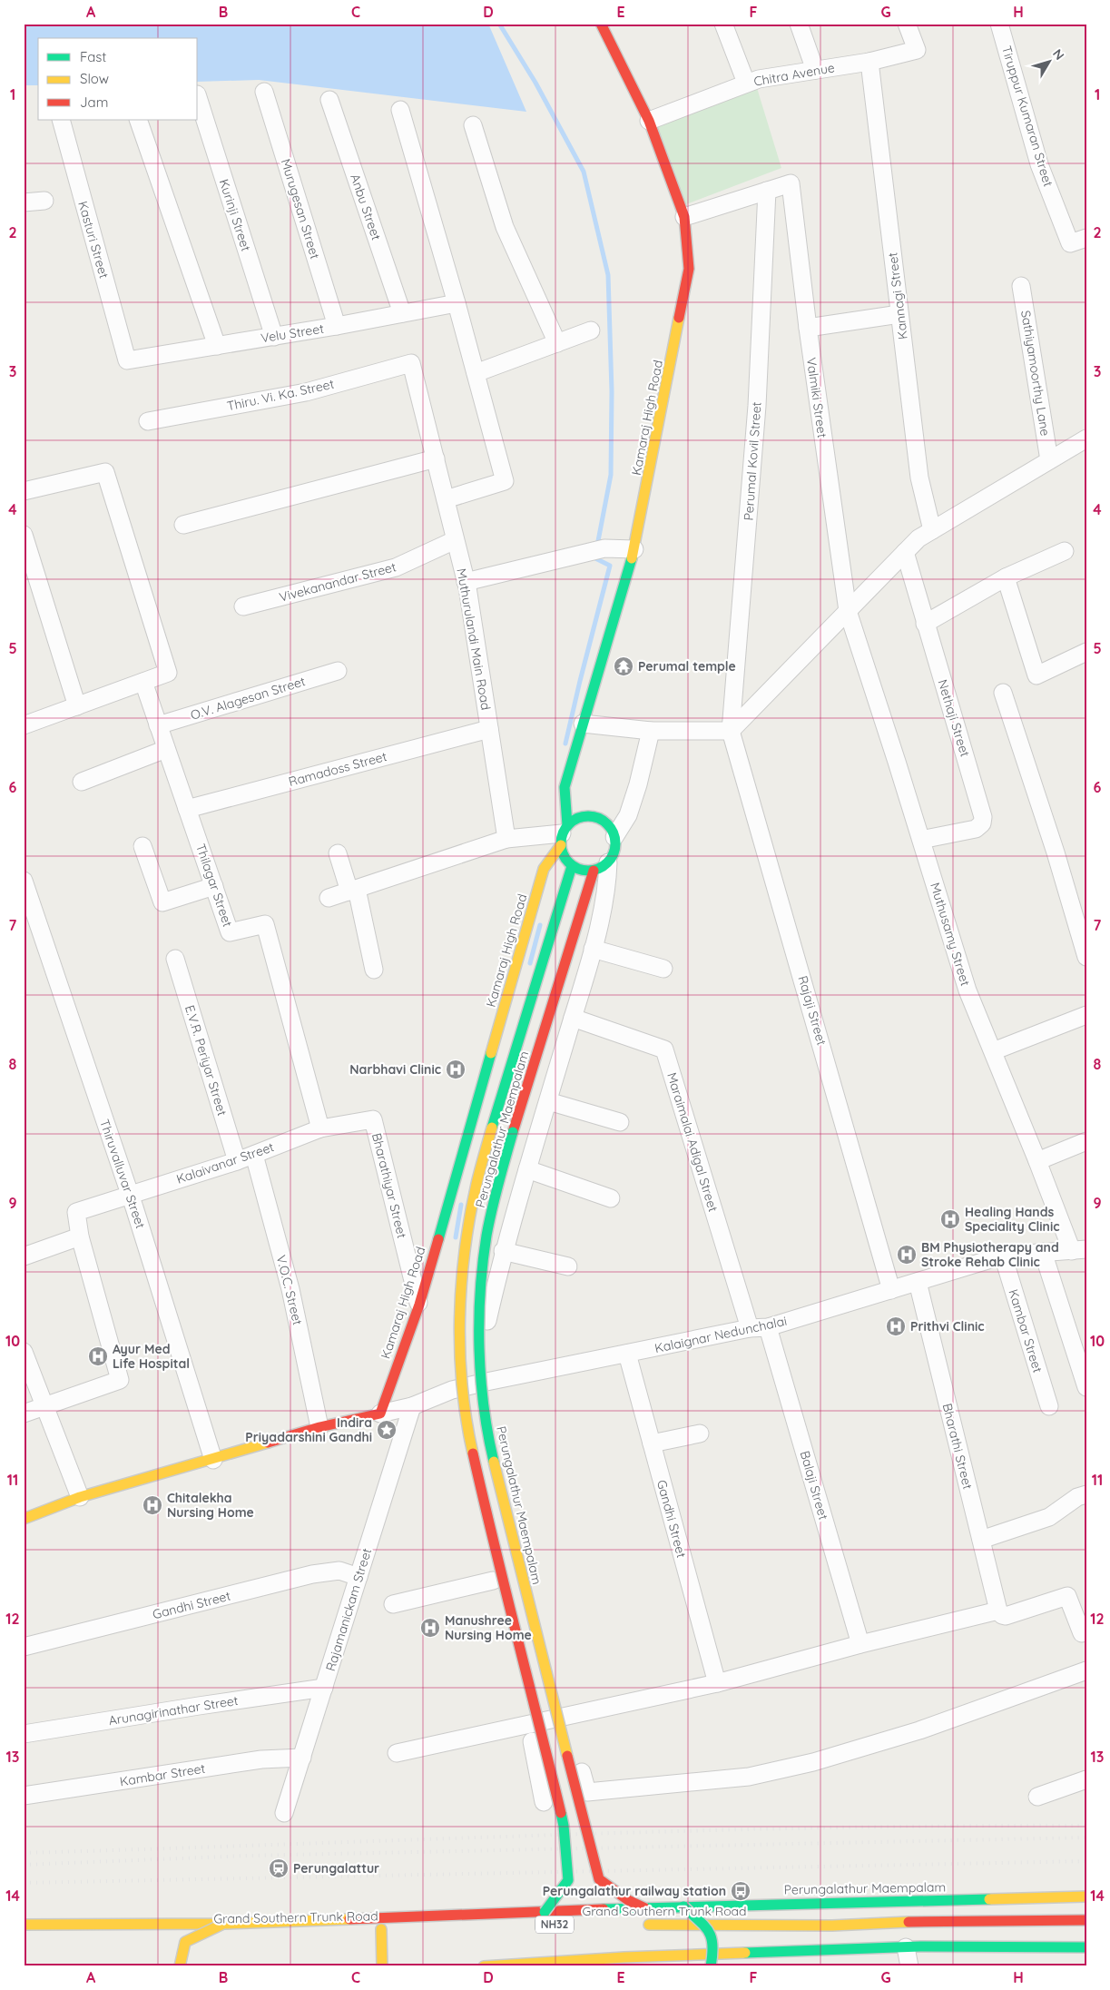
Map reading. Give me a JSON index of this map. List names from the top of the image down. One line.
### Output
{"streets":{"main road":["Kamaraj High Road","Perungalathur Maempalam","Grand Southern Trunk Road"],"street":["Chitra Avenue","Tiruppur Kumaran Street","Anbu Street","Murugesan Street","Kurinji Street","Kasturi Street","Kannagi Street","Velu Street","Sathiyamoorthy Lane","Thiru. Vi. Ka. Street","Valmiki Street","Perumal Kovil Street","Vivekanandar Street","Muthurulandi Main Road","O.V. Alagesan Street","Nethaji Street","Ramadoss Street","Thilagar Street","Muthusamy Street","Rajaji Street","E.V.R. Periyar Street","Maraimalai Adigal Street","Kalaivanar Street","Thiruvalluvar Street","Bharathiyar Street","V.O.C. Street","Kambar Street","Kalaignar Nedunchalai","Bharathi Street","Balaji Street","Gandhi Street","Rajamanickam Street","Arunagirinathar Street"]},"crossings":[["Chitra Avenue","Kannagi Street"],["Chitra Avenue","Kamaraj High Road"],["Anbu Street","Velu Street"],["Murugesan Street","Velu Street"],["Kurinji Street","Velu Street"],["Kasturi Street","Velu Street"],["Thiru. Vi. Ka. Street","Muthurulandi Main Road"],["Valmiki Street","Perumal Kovil Street"],["Valmiki Street","Muthusamy Street"],["Kamaraj High Road","Perungalathur Maempalam"],["Kamaraj High Road","Bharathiyar Street"],["Kamaraj High Road","Kalaignar Nedunchalai"],["Perumal Kovil Street","Rajaji Street"],["Vivekanandar Street","Muthurulandi Main Road"],["Muthurulandi Main Road","Ramadoss Street"],["O.V. Alagesan Street","Thilagar Street"],["Nethaji Street","Muthusamy Street"],["Ramadoss Street","Thilagar Street"],["Thilagar Street","Kalaivanar Street"],["Thilagar Street","Bharathiyar Street"],["Muthusamy Street","Kalaignar Nedunchalai"],["Rajaji Street","Kalaignar Nedunchalai"],["E.V.R. Periyar Street","Kalaivanar Street"],["Maraimalai Adigal Street","Kalaignar Nedunchalai"],["Kalaivanar Street","Thiruvalluvar Street"],["Kalaivanar Street","Bharathiyar Street"],["Kalaivanar Street","V.O.C. Street"],["Kambar Street","Kalaignar Nedunchalai"],["Kambar Street","Rajamanickam Street"],["Kalaignar Nedunchalai","Bharathi Street"],["Kalaignar Nedunchalai","Balaji Street"],["Kalaignar Nedunchalai","Gandhi Street"],["Kalaignar Nedunchalai","Rajamanickam Street"],["Gandhi Street","Rajamanickam Street"],["Rajamanickam Street","Arunagirinathar Street"]],"places":{"temple":["Perumal temple"],"hospital":["Narbhavi Clinic","Healing Hands Speciality Clinic","BM Physiotherapy and Stroke Rehab Clinic","Prithvi Clinic","Ayur Med Life Hospital","Chitalekha Nursing Home","Manushree Nursing Home"],"place":["Indira Priyadarshini Gandhi"],"station":["Perungalattur"],"bus stop":["Perungalathur railway station"]},"legend":["Fast","Slow","Jam"],"north":"top right","grid":{"columns":["A","B","C","D","E","F","G","H"],"rows":["1","2","3","4","5","6","7","8","9","10","11","12","13","14"]}}
